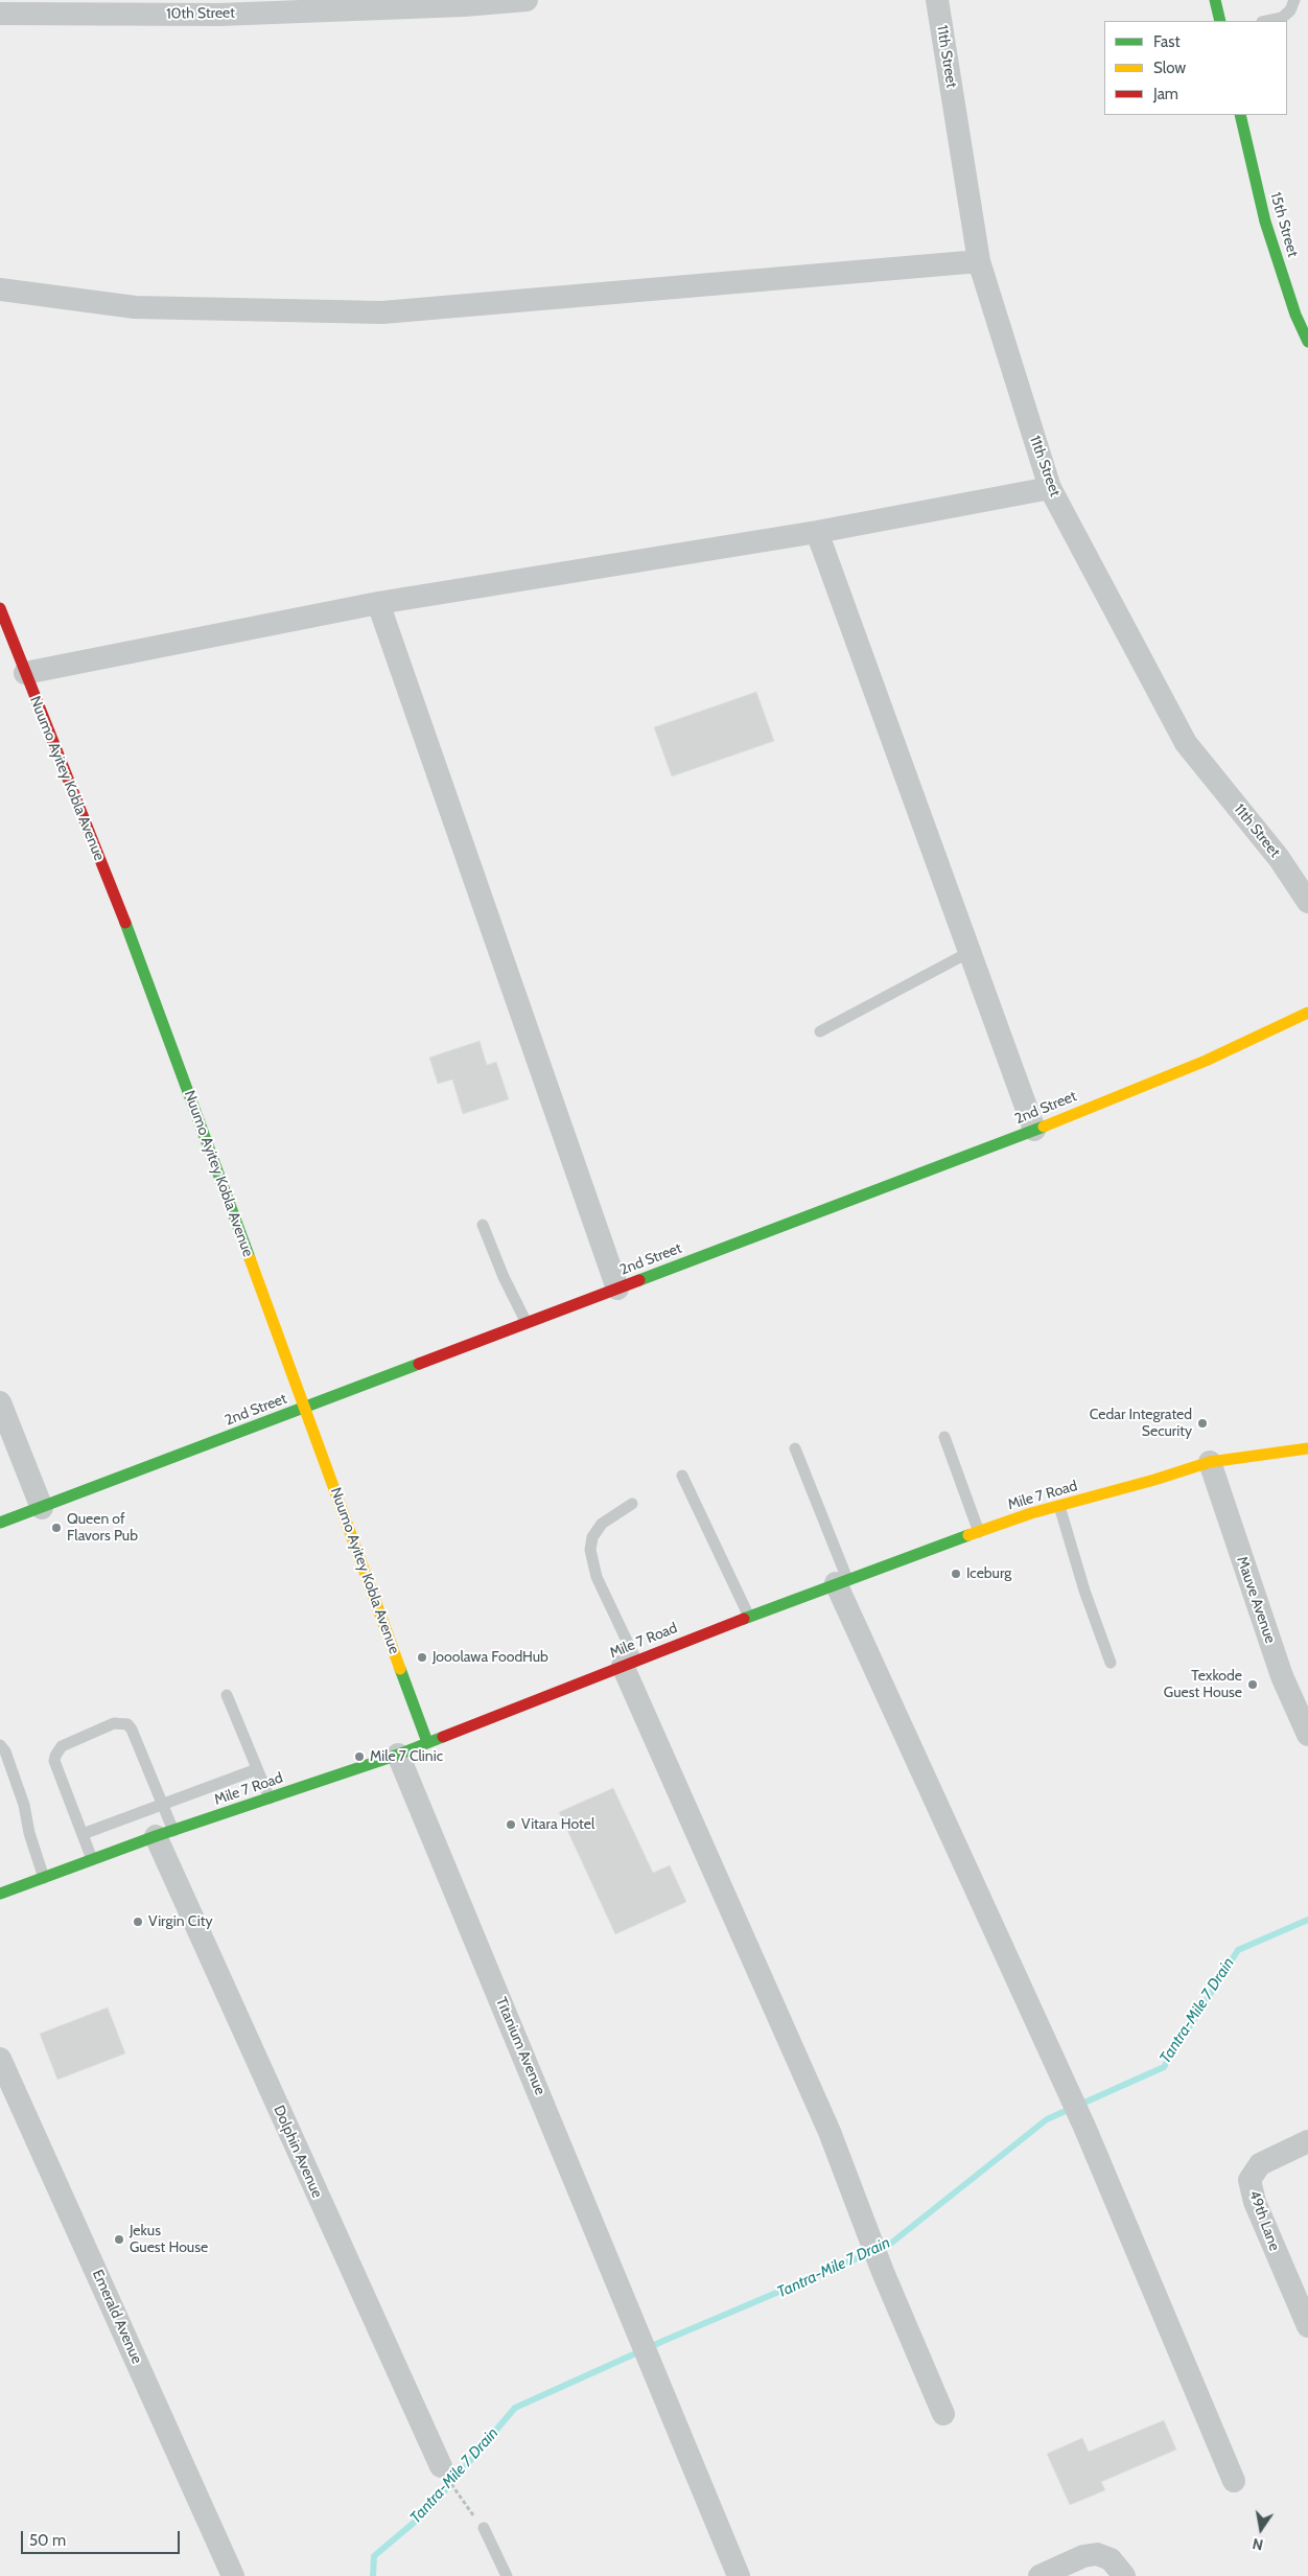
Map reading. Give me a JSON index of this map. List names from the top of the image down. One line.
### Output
{"streets":{"street":["10th Street","11th Street","15th Street","Nuumo Ayitey Kobla Avenue","2nd Street","Mile 7 Road","Mauve Avenue","Titanium Avenue","Dolphin Avenue","49th Lane","Emerald Avenue"]},"crossings":[["Nuumo Ayitey Kobla Avenue","2nd Street"],["Nuumo Ayitey Kobla Avenue","Mile 7 Road"],["Mile 7 Road","Mauve Avenue"],["Mile 7 Road","Titanium Avenue"],["Mile 7 Road","Dolphin Avenue"]],"water":["Tantra-Mile 7 Drain"],"places":["Cedar Integrated Security","Queen of Flavors Pub","Iceburg","Jooolawa FoodHub","Texkode Guest House","Mile 7 Clinic","Vitara Hotel","Virgin City","Jekus Guest House"],"legend":["Fast","Slow","Jam"],"scale_bar":"50 m","north":"bottom"}
